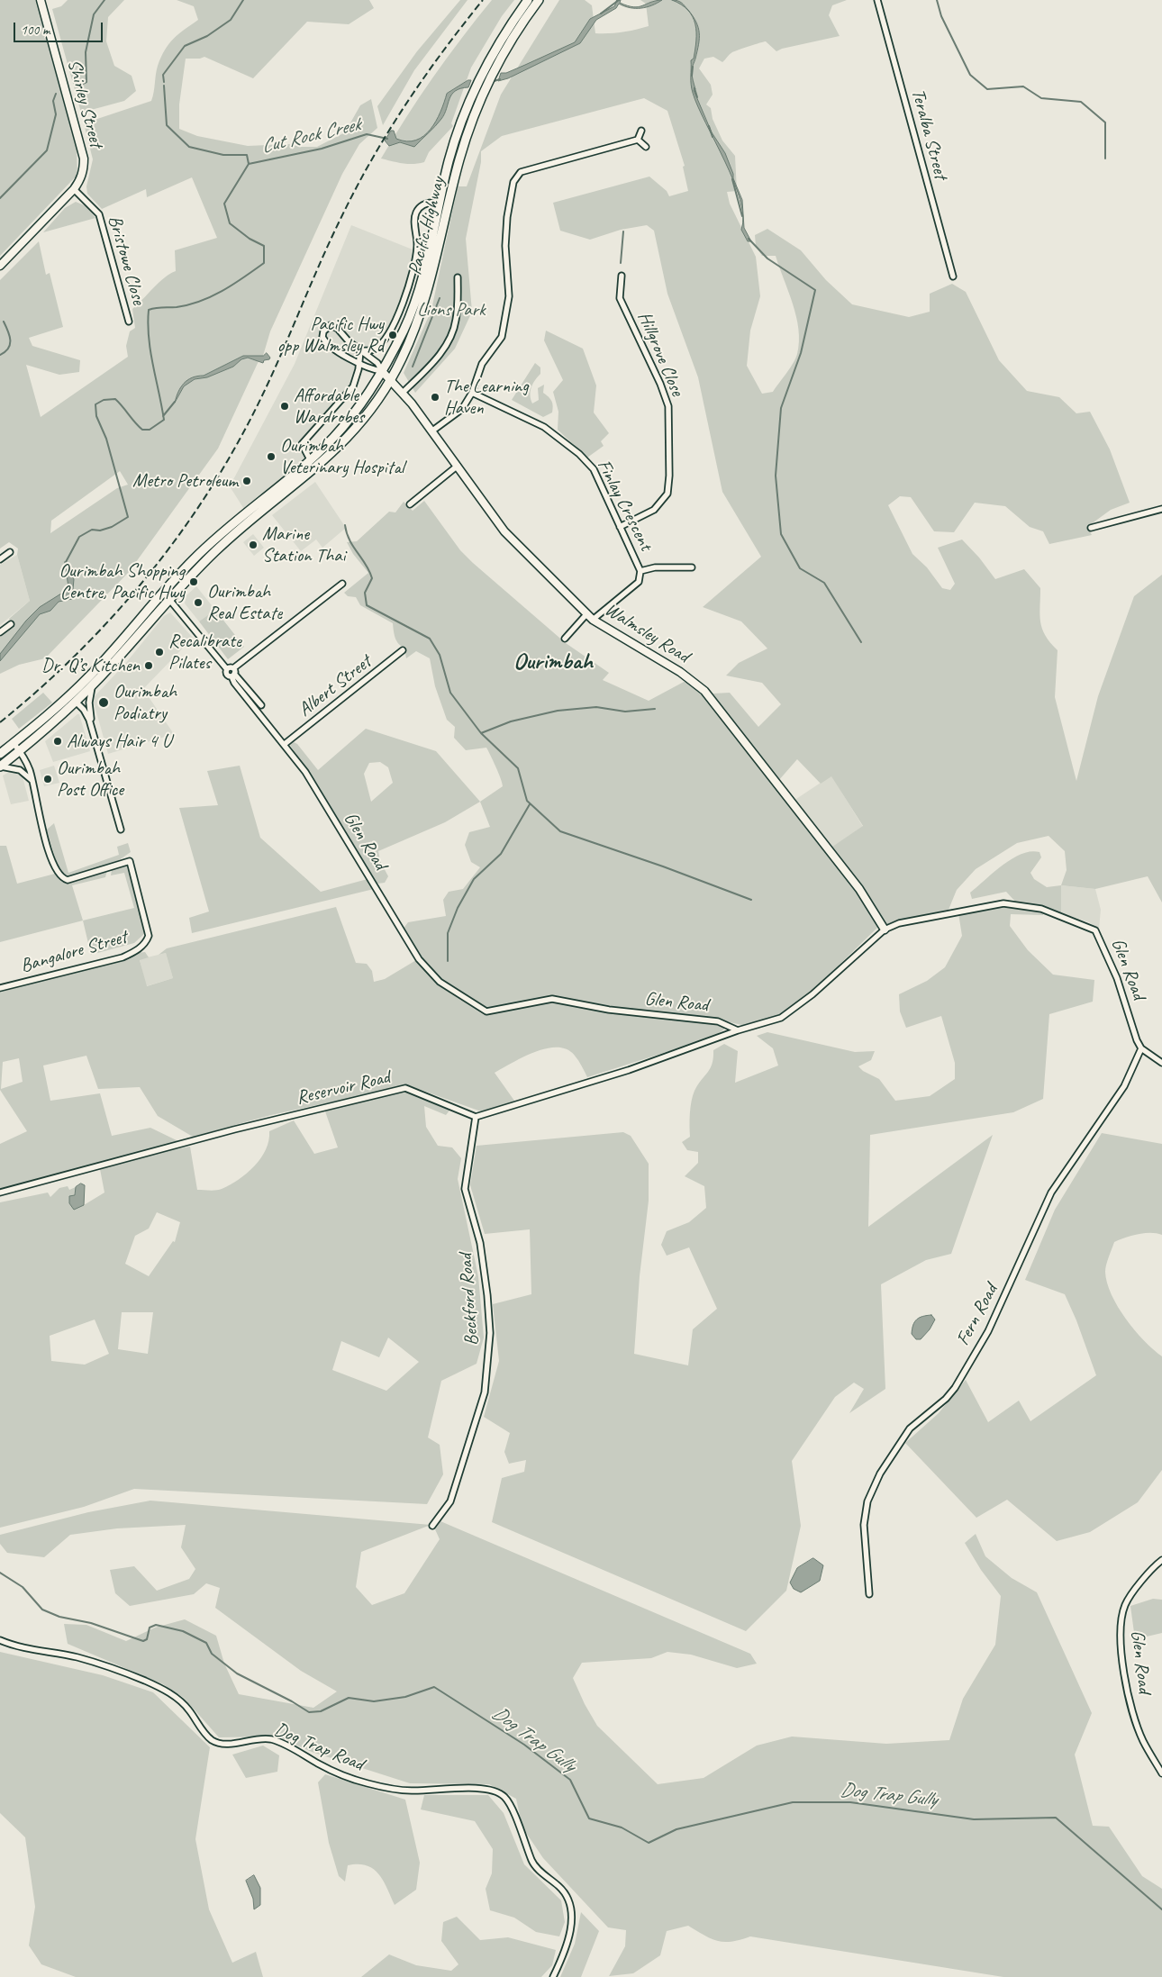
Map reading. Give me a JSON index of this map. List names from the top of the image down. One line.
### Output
{"streets":{"main road":["Pacific Highway"],"street":["Shirley Street","Teralba Street","Bristowe Close","Hillgrove Close","Finlay Crescent","Walmsley Road","Albert Street","Glen Road","Bangalore Street","Reservoir Road","Beckford Road","Fern Road","Dog Trap Road"]},"crossings":[["Shirley Street","Bristowe Close"],["Pacific Highway","Walmsley Road"],["Hillgrove Close","Finlay Crescent"],["Finlay Crescent","Walmsley Road"],["Walmsley Road","Glen Road"],["Albert Street","Glen Road"],["Glen Road","Fern Road"],["Reservoir Road","Beckford Road"]],"districts":["Ourimbah"],"water":["Cut Rock Creek","Dog Trap Gully"],"parks":["Lions Park"],"places":["Pacific Hwy opp Walmsley Rd","The Learning Haven","Affordable Wardrobes","Ourimbah Veterinary Hospital","Metro Petroleum","Marine Station Thai","Ourimbah Shopping Centre, Pacific Hwy","Ourimbah Real Estate","Recalibrate Pilates","Dr. Q’s Kitchen","Ourimbah Podiatry","Always Hair 4 U","Ourimbah Post Office"],"scale_bar":"100 m"}
